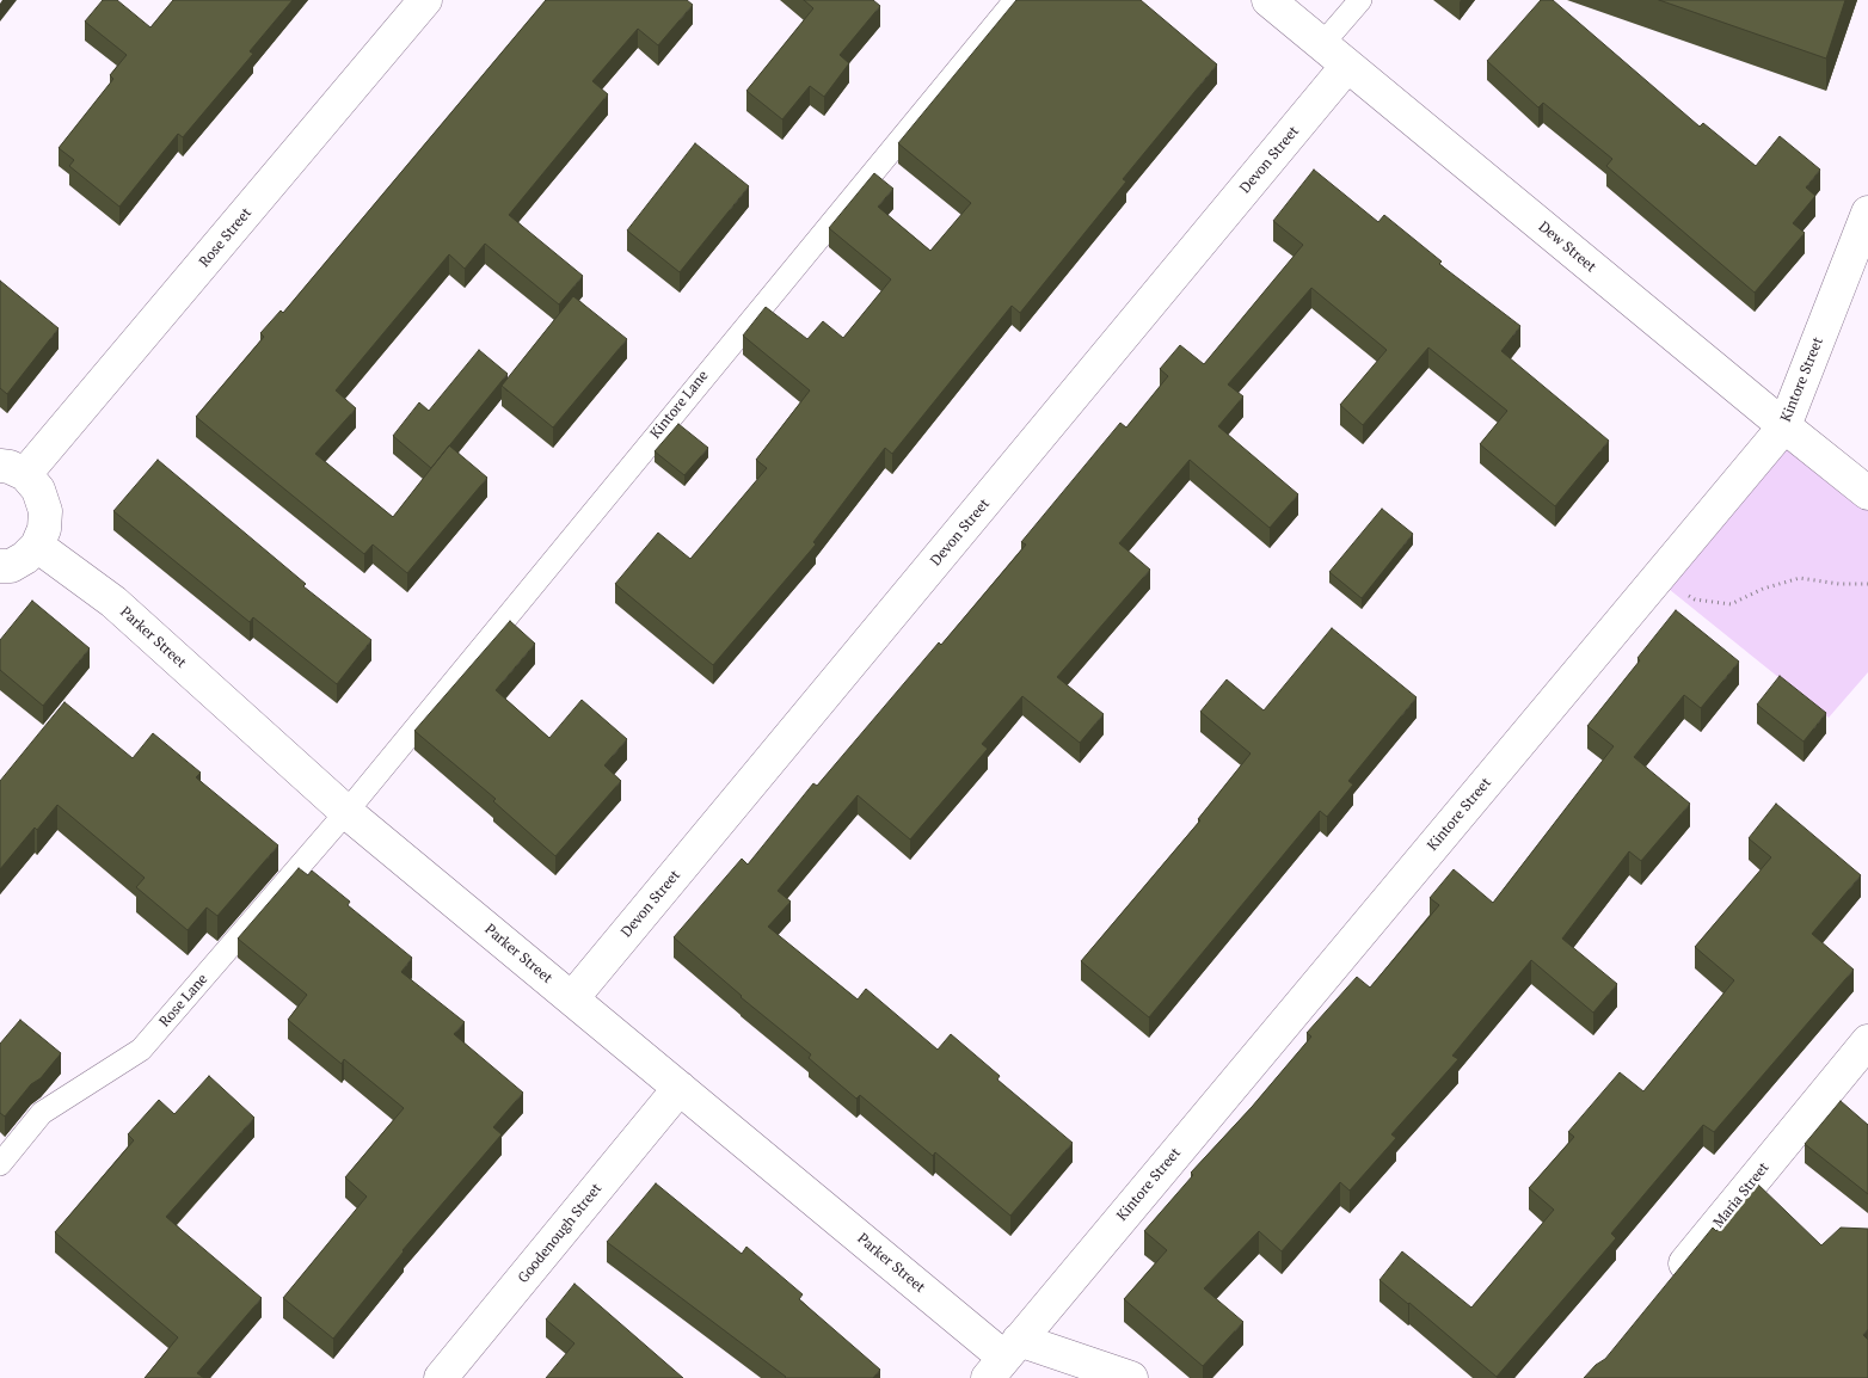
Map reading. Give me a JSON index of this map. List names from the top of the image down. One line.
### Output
{"streets":{"street":["Devon Street","Rose Street","Dew Street","Kintore Street","Parker Street","Maria Street","Goodenough Street"],"lane":["Kintore Lane","Rose Lane"]},"crossings":[["Devon Street","Dew Street"],["Devon Street","Parker Street"],["Dew Street","Kintore Street"],["Kintore Street","Parker Street"],["Kintore Lane","Parker Street"],["Kintore Lane","Rose Lane"],["Parker Street","Rose Lane"],["Parker Street","Goodenough Street"]]}
